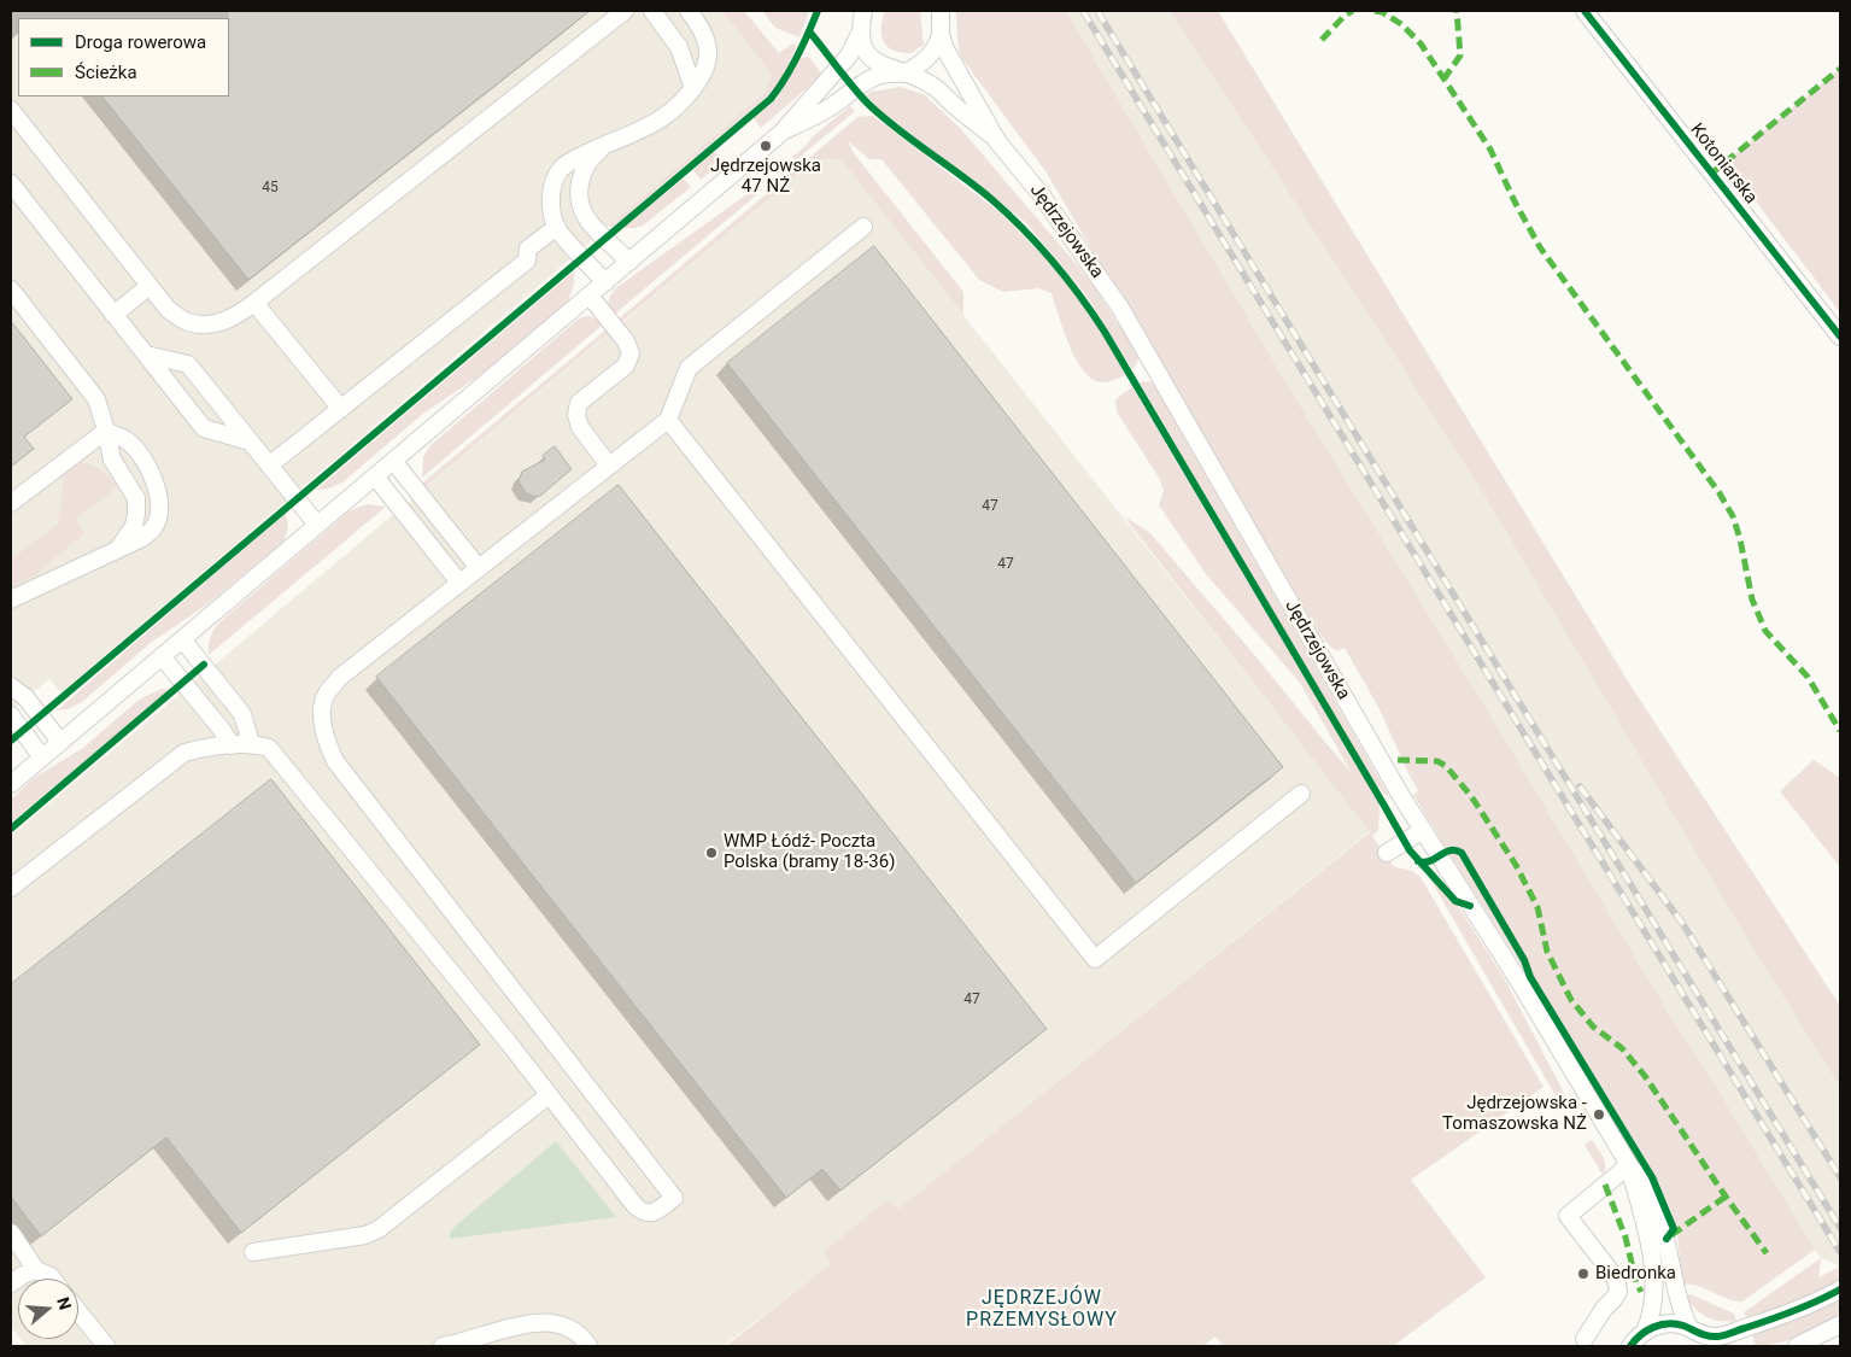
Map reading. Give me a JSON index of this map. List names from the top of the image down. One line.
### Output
{"streets":{"street":["Kotoniarska","Jędrzejowska"]},"districts":["JĘDRZEJÓW PRZEMYSŁOWY"],"places":["Jędrzejowska 47 NŻ","WMP Łódź- Poczta Polska (bramy 18-36)","Jędrzejowska - Tomaszowska NŻ","Biedronka"],"house_numbers":["45","47","47","47"],"legend":["Droga rowerowa","Ścieżka"],"north":"right"}
